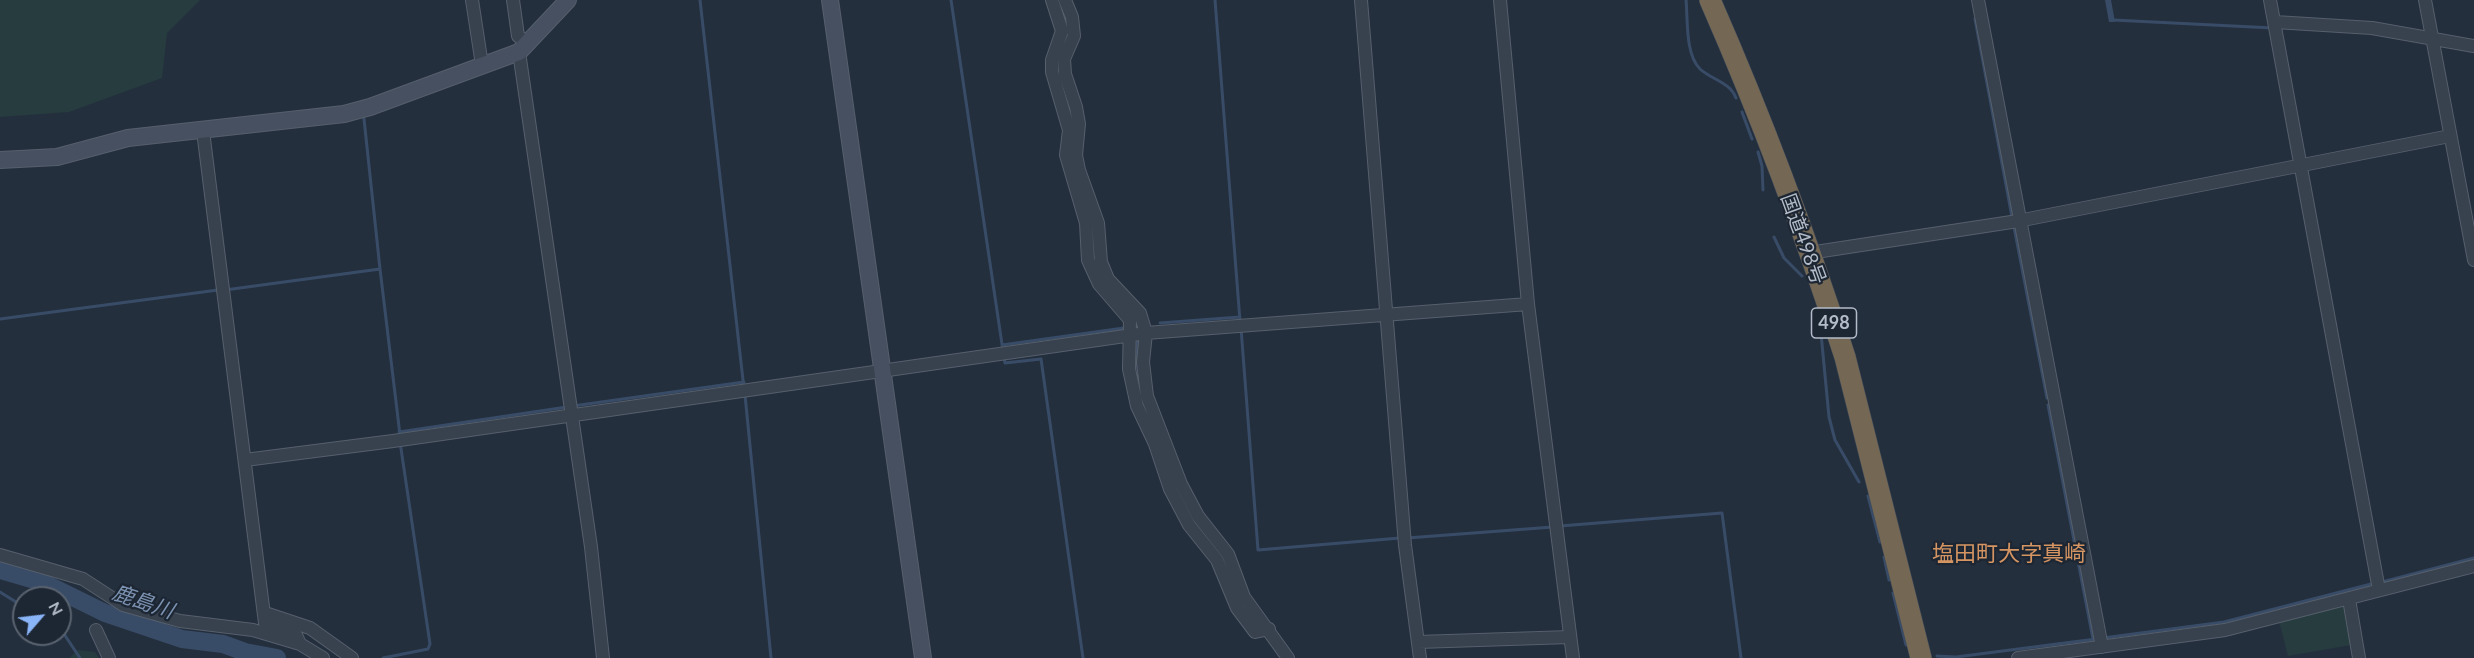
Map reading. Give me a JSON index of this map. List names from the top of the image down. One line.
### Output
{"streets":{"highway":["国道498号","498"]},"districts":["塩田町大字真崎"],"water":["鹿島川"],"north":"top right"}
